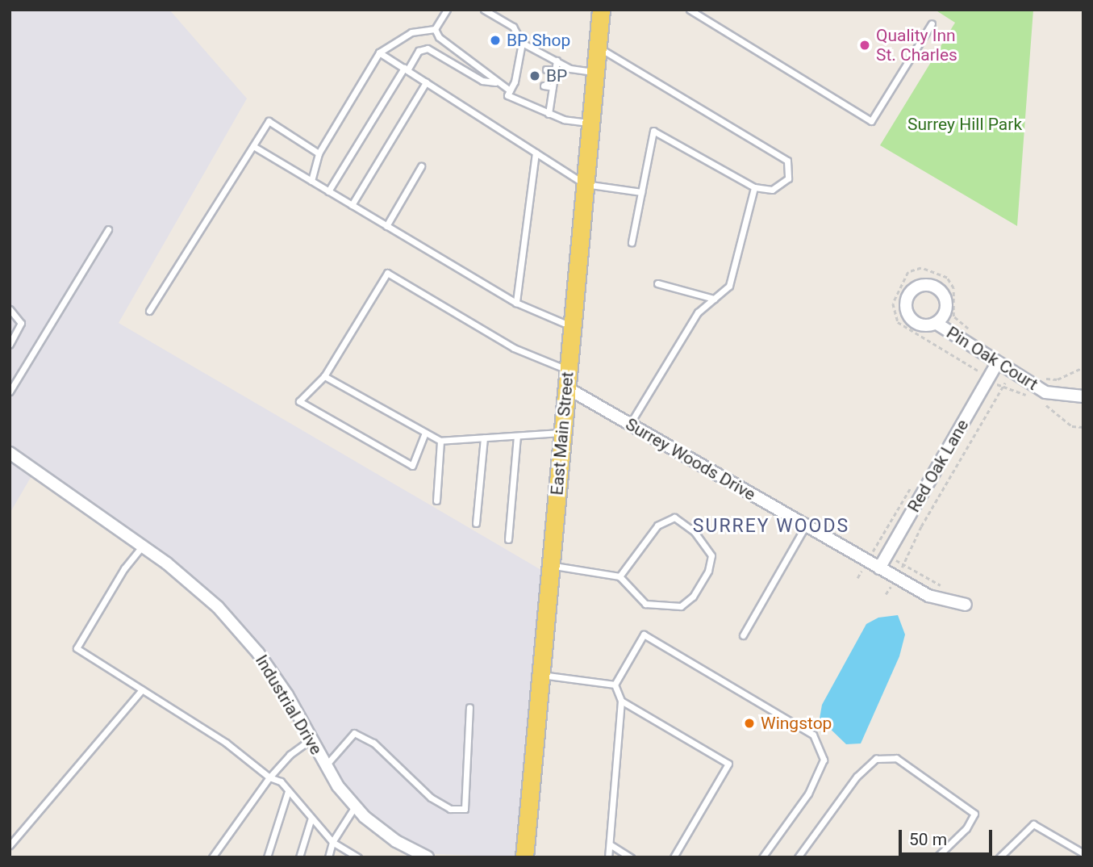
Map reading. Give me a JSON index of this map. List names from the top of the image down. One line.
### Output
{"streets":{"main road":["East Main Street"],"street":["Pin Oak Court","Surrey Woods Drive","Red Oak Lane","Industrial Drive"]},"crossings":[["Pin Oak Court","Red Oak Lane"],["East Main Street","Surrey Woods Drive"],["Surrey Woods Drive","Red Oak Lane"]],"districts":["SURREY WOODS"],"parks":["Surrey Hill Park"],"places":["BP Shop","Quality Inn St. Charles","BP","Wingstop"],"scale_bar":"50 m"}
